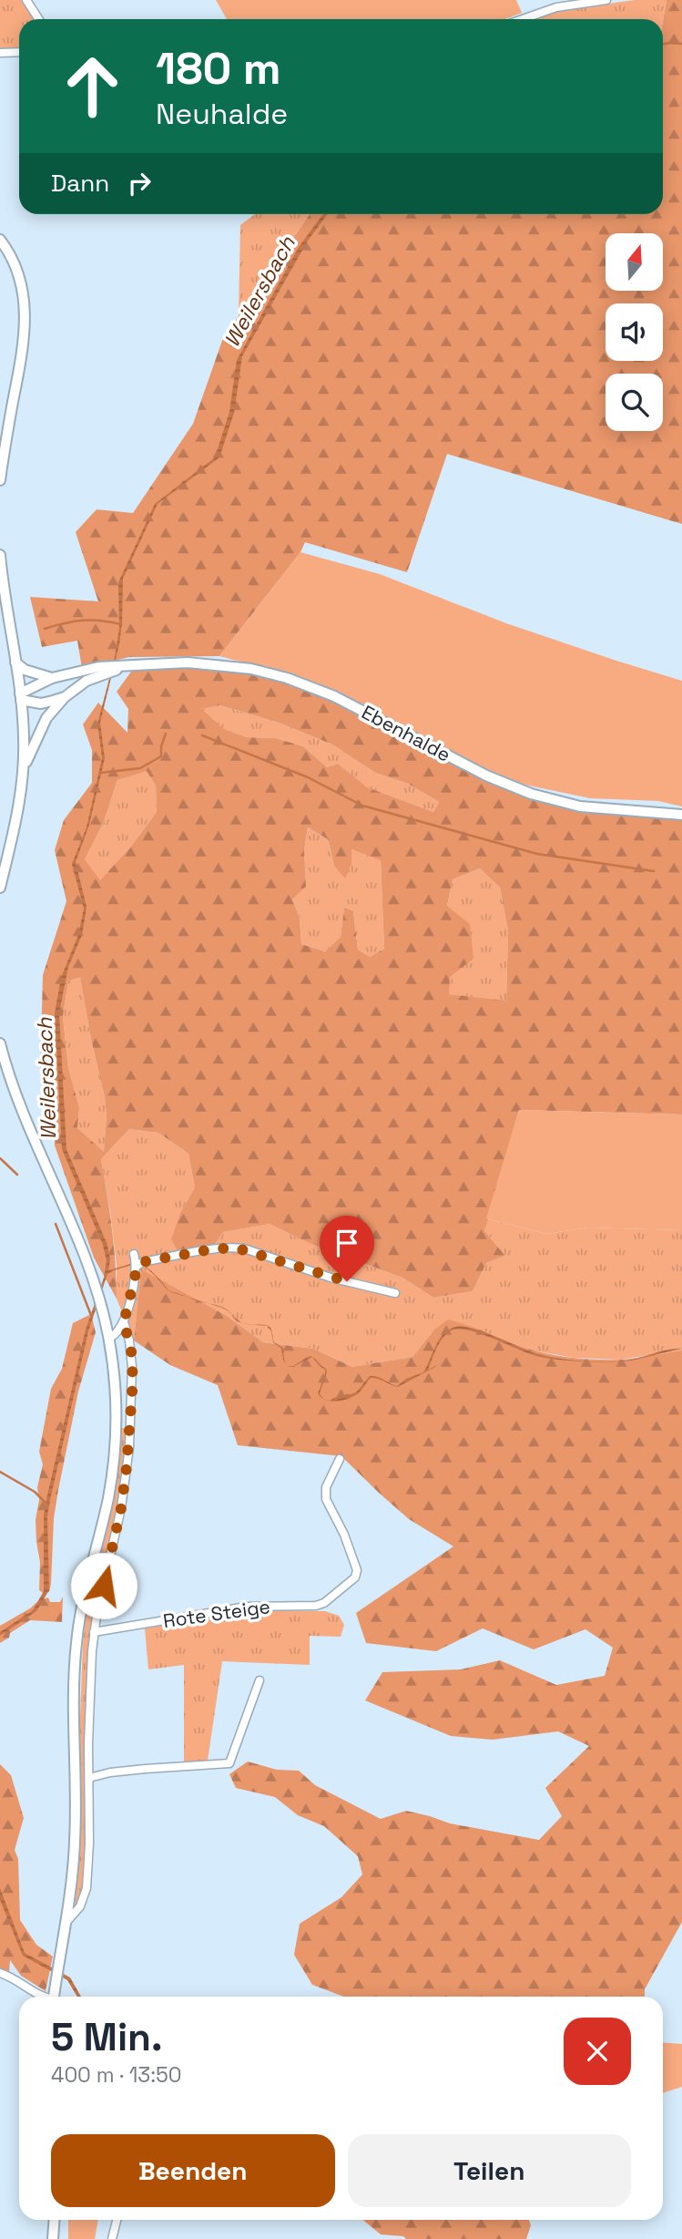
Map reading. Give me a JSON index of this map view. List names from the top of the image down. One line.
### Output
{"streets":{"street":["Ebenhalde","Rote Steige"]},"water":["Weilersbach"],"north":"top","page":{"turn":["180 m","Neuhalde"],"then":"Dann","heading":["5 Min.","400 m · 13:50"],"buttons":["Beenden","Teilen"]}}
